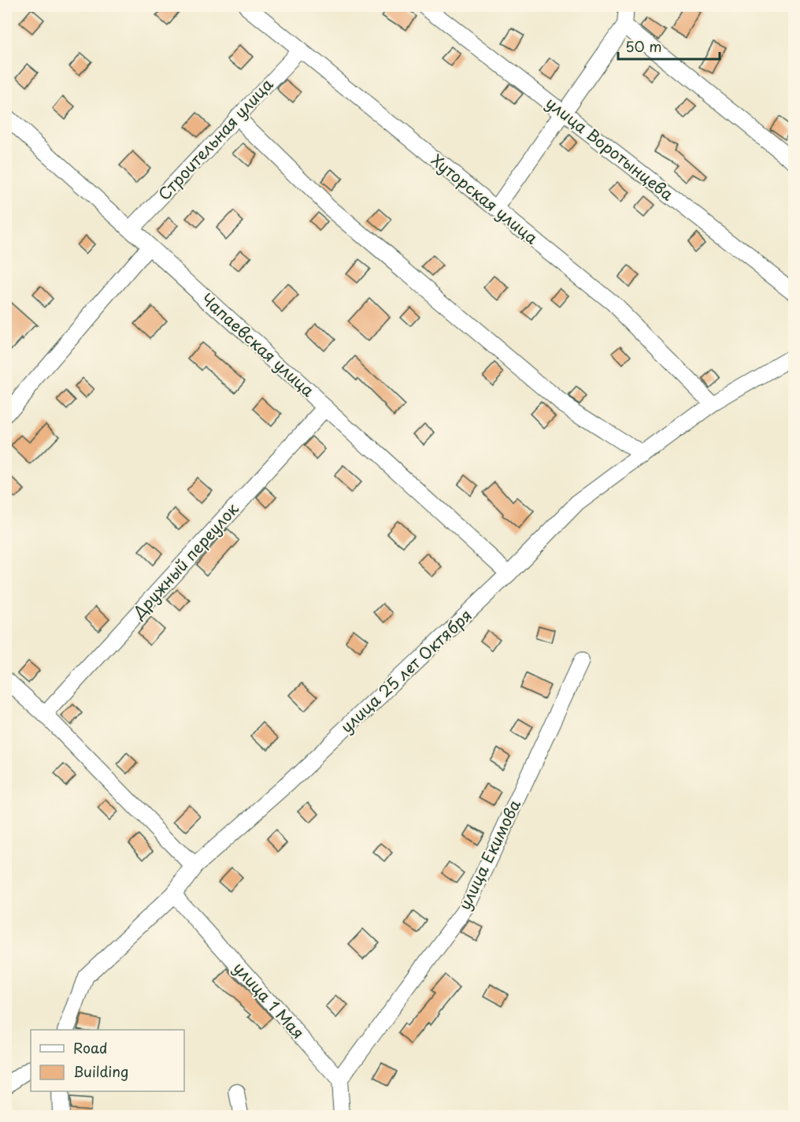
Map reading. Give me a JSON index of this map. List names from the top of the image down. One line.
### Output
{"streets":{"street":["Строительная улица","улица Воротынцева","Хуторская улица","Чапаевская улица","Дружный переулок","улица 25 лет Октября","улица Екимова","улица 1 Мая"]},"crossings":[["Строительная улица","Хуторская улица"],["Строительная улица","Чапаевская улица"],["Хуторская улица","улица 25 лет Октября"],["Чапаевская улица","Дружный переулок"],["Чапаевская улица","улица 25 лет Октября"],["улица 25 лет Октября","улица 1 Мая"],["улица Екимова","улица 1 Мая"]],"legend":["Road","Building"],"scale_bar":"50 m"}
